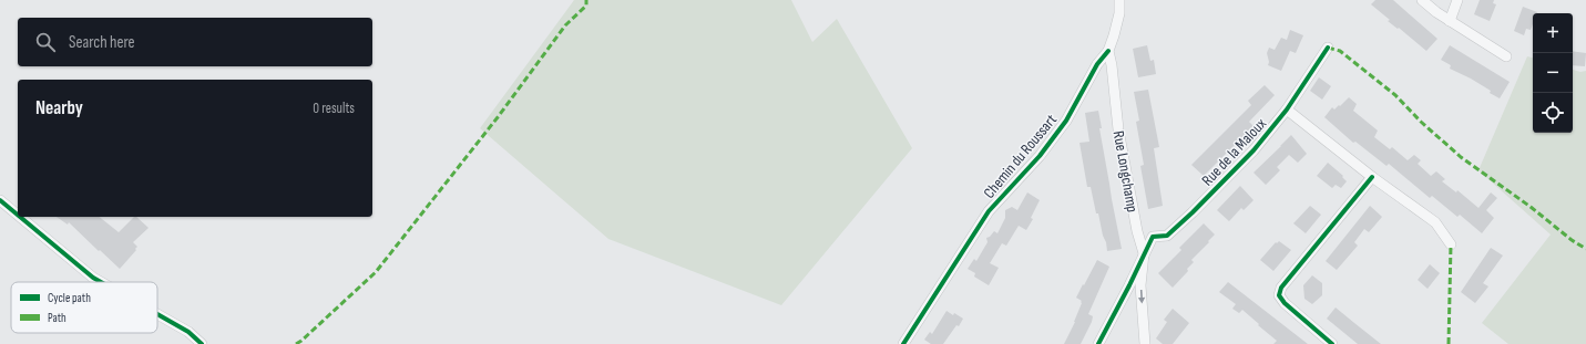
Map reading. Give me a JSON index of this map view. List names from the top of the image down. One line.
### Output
{"streets":{"street":["Rue de la Maloux","Chemin du Roussart","Rue Longchamp"]},"crossings":[["Rue de la Maloux","Rue Longchamp"],["Chemin du Roussart","Rue Longchamp"]],"legend":["Cycle path","Path"],"page":{"map_buttons":["+","−"],"search":"Search here","heading":["Nearby","0 results"]}}
